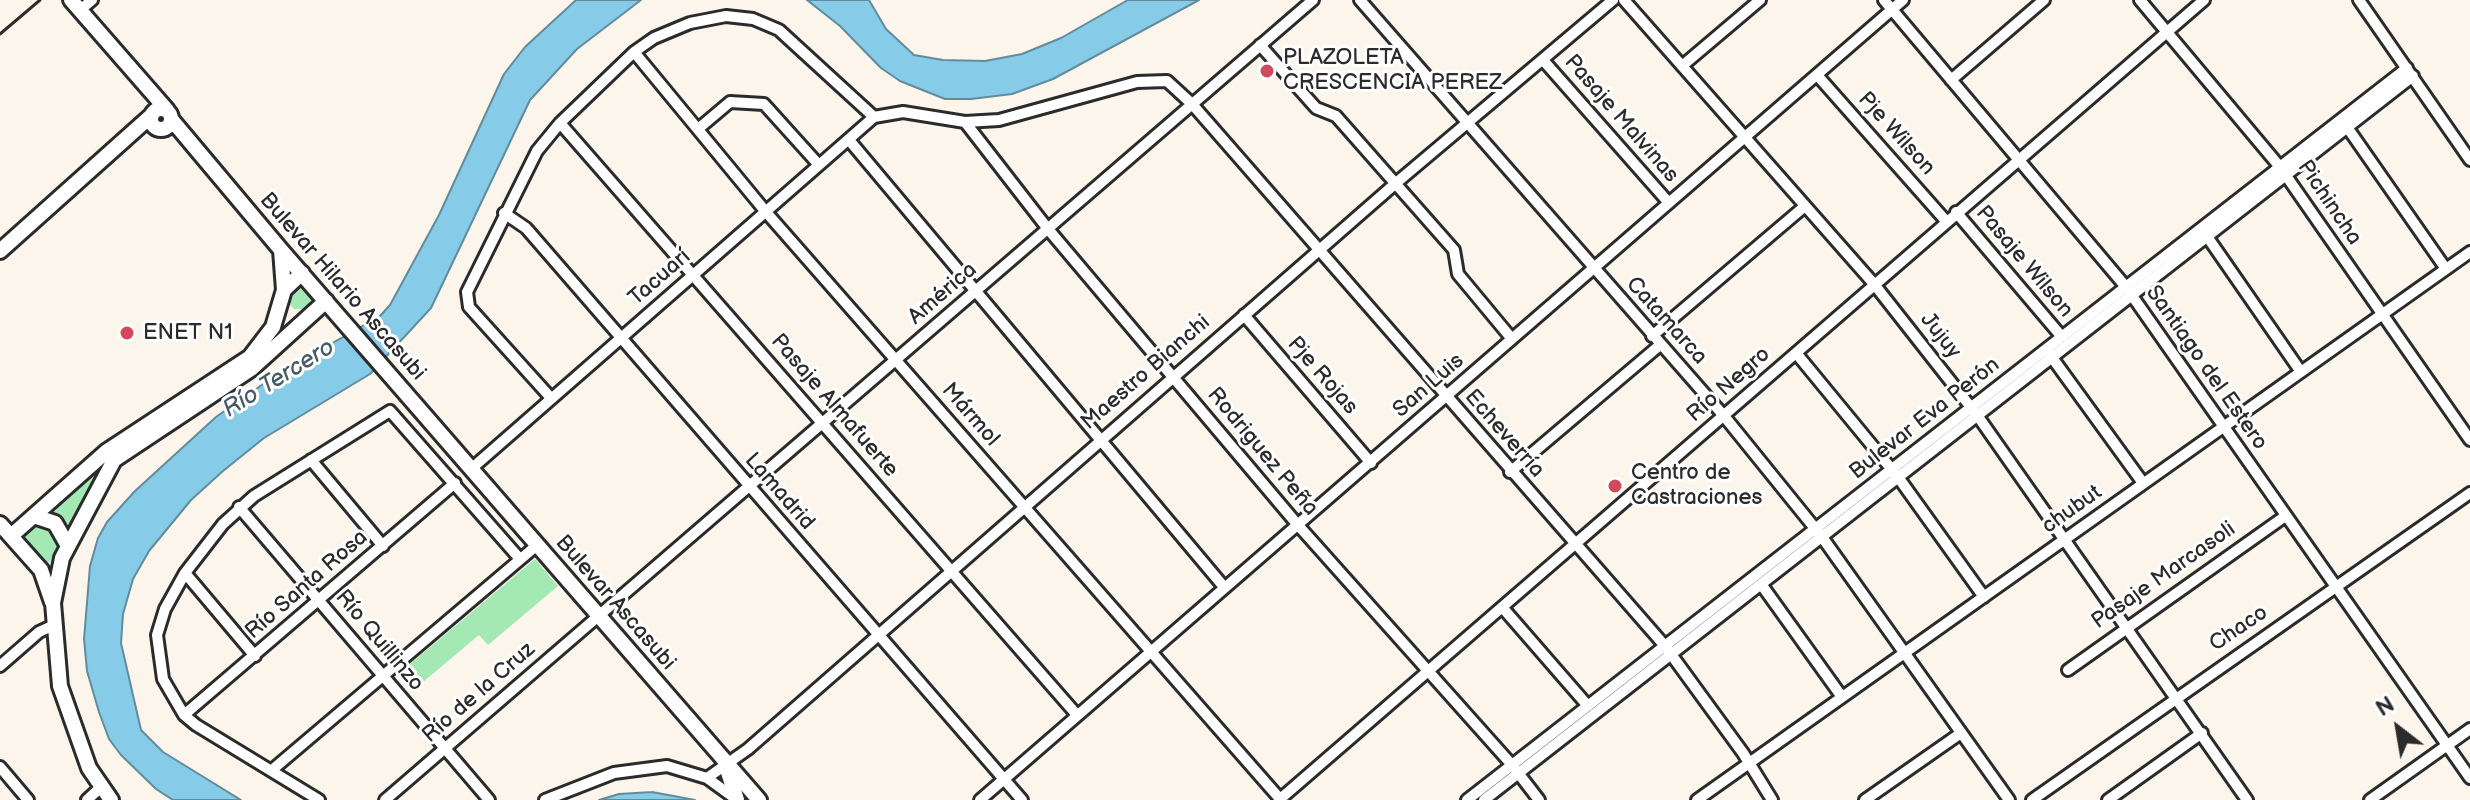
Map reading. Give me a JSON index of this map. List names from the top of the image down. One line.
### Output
{"streets":{"main road":["Bulevar Hilario Ascasubi","Bulevar Ascasubi"],"street":["Pasaje Malvinas","Pje Wilson","Pichincha","Pasaje Wilson","Tacuarí","América","Catamarca","Jujuy","Santiago del Estero","Maestro Bianchi","Pje Rojas","Río Negro","San Luis","Pasaje Almafuerte","Mármol","Bulevar Eva Perón","Echeverría","Rodriguez Peña","Lamadrid","chubut","Pasaje Marcasoli","Río Santa Rosa","Chaco","Río Quillinzo","Río de la Cruz"]},"crossings":[["Pasaje Malvinas","Maestro Bianchi"],["Pasaje Malvinas","San Luis"],["Pje Wilson","Río Negro"],["Pje Wilson","San Luis"],["Pichincha","Río Negro"],["Pichincha","Bulevar Eva Perón"],["Pichincha","chubut"],["Pasaje Wilson","Río Negro"],["Pasaje Wilson","Bulevar Eva Perón"],["Tacuarí","Bulevar Hilario Ascasubi"],["Tacuarí","Pasaje Almafuerte"],["Tacuarí","Mármol"],["Tacuarí","Echeverría"],["Tacuarí","Lamadrid"],["Tacuarí","Bulevar Ascasubi"],["Bulevar Hilario Ascasubi","Río Santa Rosa"],["Bulevar Hilario Ascasubi","Bulevar Ascasubi"],["América","Pasaje Almafuerte"],["América","Mármol"],["América","Echeverría"],["América","Rodriguez Peña"],["América","Lamadrid"],["América","Bulevar Ascasubi"],["América","Río de la Cruz"],["Catamarca","Maestro Bianchi"],["Catamarca","Río Negro"],["Catamarca","San Luis"],["Catamarca","Bulevar Eva Perón"],["Catamarca","chubut"],["Jujuy","Río Negro"],["Jujuy","San Luis"],["Jujuy","Bulevar Eva Perón"],["Jujuy","chubut"],["Jujuy","Pasaje Marcasoli"],["Jujuy","Chaco"],["Santiago del Estero","Río Negro"],["Santiago del Estero","San Luis"],["Santiago del Estero","Bulevar Eva Perón"],["Santiago del Estero","chubut"],["Santiago del Estero","Pasaje Marcasoli"],["Santiago del Estero","Chaco"],["Maestro Bianchi","Pje Rojas"],["Maestro Bianchi","Pasaje Almafuerte"],["Maestro Bianchi","Mármol"],["Maestro Bianchi","Echeverría"],["Maestro Bianchi","Rodriguez Peña"],["Maestro Bianchi","Lamadrid"],["Maestro Bianchi","Bulevar Ascasubi"],["Pje Rojas","San Luis"],["Río Negro","Mármol"],["Río Negro","Echeverría"],["Río Negro","Rodriguez Peña"],["San Luis","Pasaje Almafuerte"],["San Luis","Mármol"],["San Luis","Echeverría"],["San Luis","Rodriguez Peña"],["San Luis","Lamadrid"],["Bulevar Eva Perón","Echeverría"],["Bulevar Eva Perón","Rodriguez Peña"],["Echeverría","Rodriguez Peña"],["Echeverría","chubut"],["Río Santa Rosa","Río Quillinzo"],["Bulevar Ascasubi","Río de la Cruz"],["Río Quillinzo","Río de la Cruz"]],"water":["Río Tercero"],"places":["PLAZOLETA CRESCENCIA PEREZ","ENET N1","Centro de Castraciones"],"north":"top left"}
